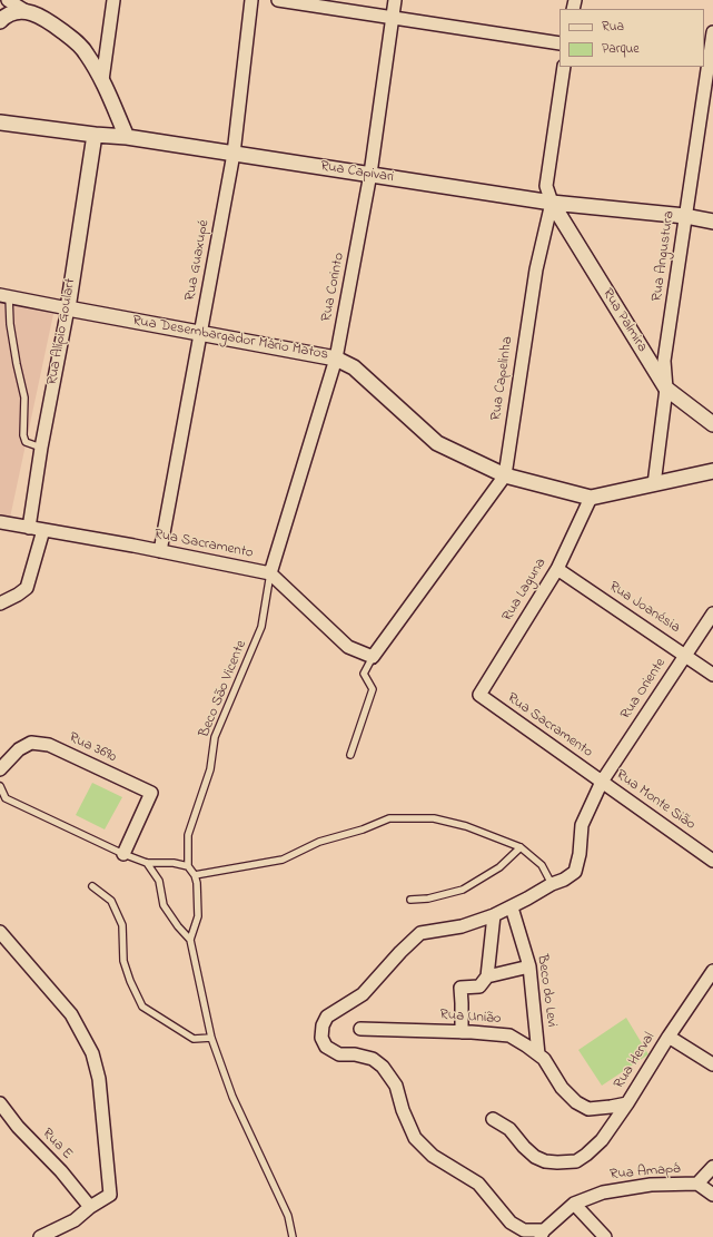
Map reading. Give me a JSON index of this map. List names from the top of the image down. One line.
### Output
{"streets":{"street":["Rua Capivari","Rua Angustura","Rua Guaxupé","Rua Corinto","Rua Palmira","Rua Alípio Goulart","Rua Desembargador Mário Matos","Rua Capelinha","Rua Sacramento","Rua Laguna","Rua Joanésia","Rua Oriente","Rua 3690","Rua Monte Sião","Beco do Levi","Rua União","Rua Herval","Rua E","Rua Amapá"],"lane":["Beco São Vicente"]},"crossings":[["Rua Capivari","Rua Angustura"],["Rua Capivari","Rua Guaxupé"],["Rua Capivari","Rua Corinto"],["Rua Capivari","Rua Palmira"],["Rua Capivari","Rua Alípio Goulart"],["Rua Capivari","Rua Capelinha"],["Rua Angustura","Rua Palmira"],["Rua Angustura","Rua Desembargador Mário Matos"],["Rua Guaxupé","Rua Desembargador Mário Matos"],["Rua Guaxupé","Rua Sacramento"],["Rua Corinto","Rua Desembargador Mário Matos"],["Rua Corinto","Rua Sacramento"],["Rua Corinto","Beco São Vicente"],["Rua Palmira","Rua Capelinha"],["Rua Alípio Goulart","Rua Desembargador Mário Matos"],["Rua Alípio Goulart","Rua Sacramento"],["Rua Desembargador Mário Matos","Rua Capelinha"],["Rua Desembargador Mário Matos","Rua Laguna"],["Rua Sacramento","Rua Laguna"],["Rua Sacramento","Beco São Vicente"],["Rua Sacramento","Rua Oriente"],["Rua Sacramento","Rua Monte Sião"],["Rua Laguna","Rua Joanésia"],["Rua Joanésia","Rua Oriente"],["Rua Oriente","Rua Monte Sião"],["Beco do Levi","Rua União"],["Rua União","Rua Herval"]],"legend":["Rua","Parque"]}
